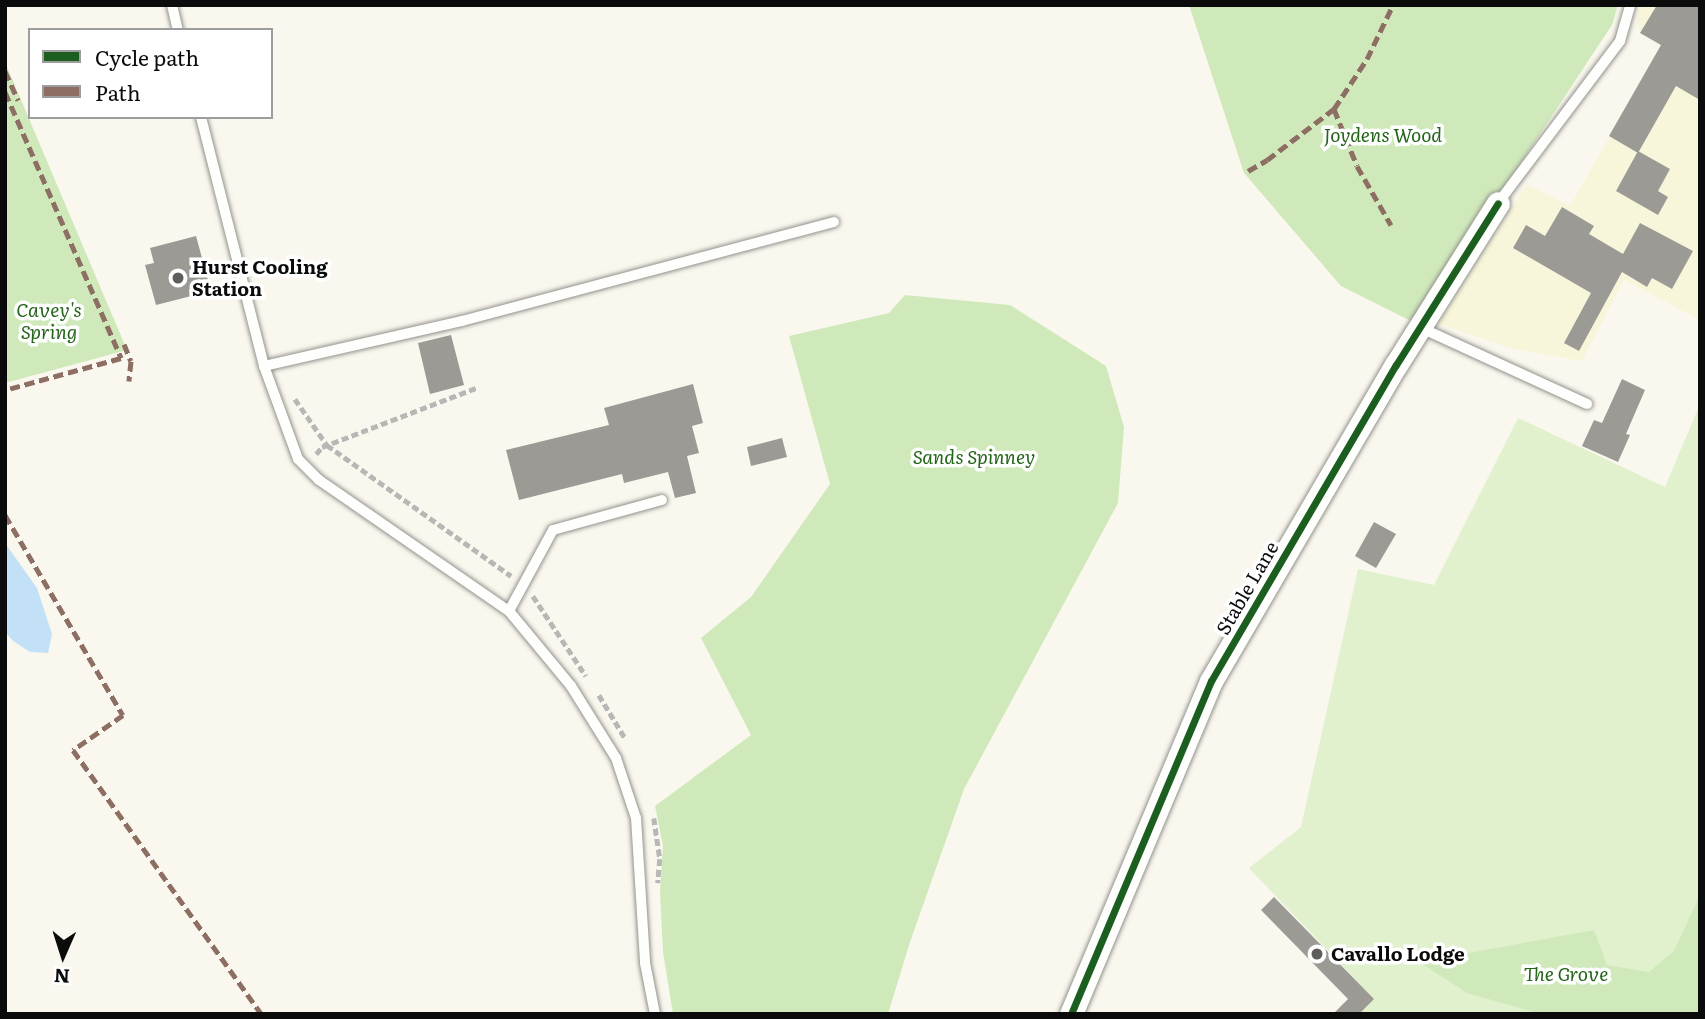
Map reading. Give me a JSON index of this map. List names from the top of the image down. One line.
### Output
{"streets":{"street":["Stable Lane"]},"parks":["Joydens Wood","Cavey's Spring","Sands Spinney","The Grove"],"places":["Hurst Cooling Station","Cavallo Lodge"],"legend":["Cycle path","Path"],"north":"bottom"}
